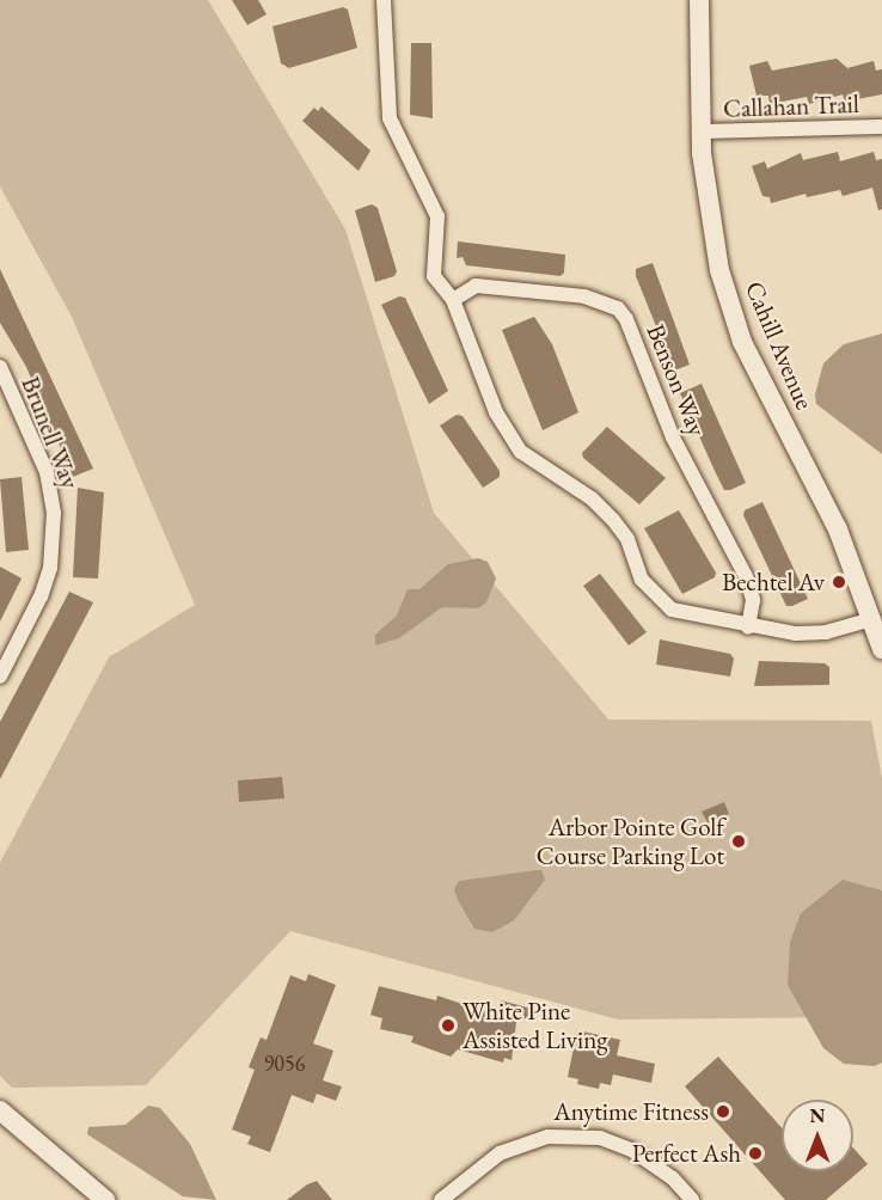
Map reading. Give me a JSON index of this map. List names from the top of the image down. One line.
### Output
{"streets":{"street":["Callahan Trail","Cahill Avenue","Benson Way","Brunell Way"]},"crossings":[["Callahan Trail","Cahill Avenue"]],"places":["Bechtel Av","Arbor Pointe Golf Course Parking Lot","White Pine Assisted Living","Anytime Fitness","Perfect Ash"],"house_numbers":["9056"],"north":"top"}
